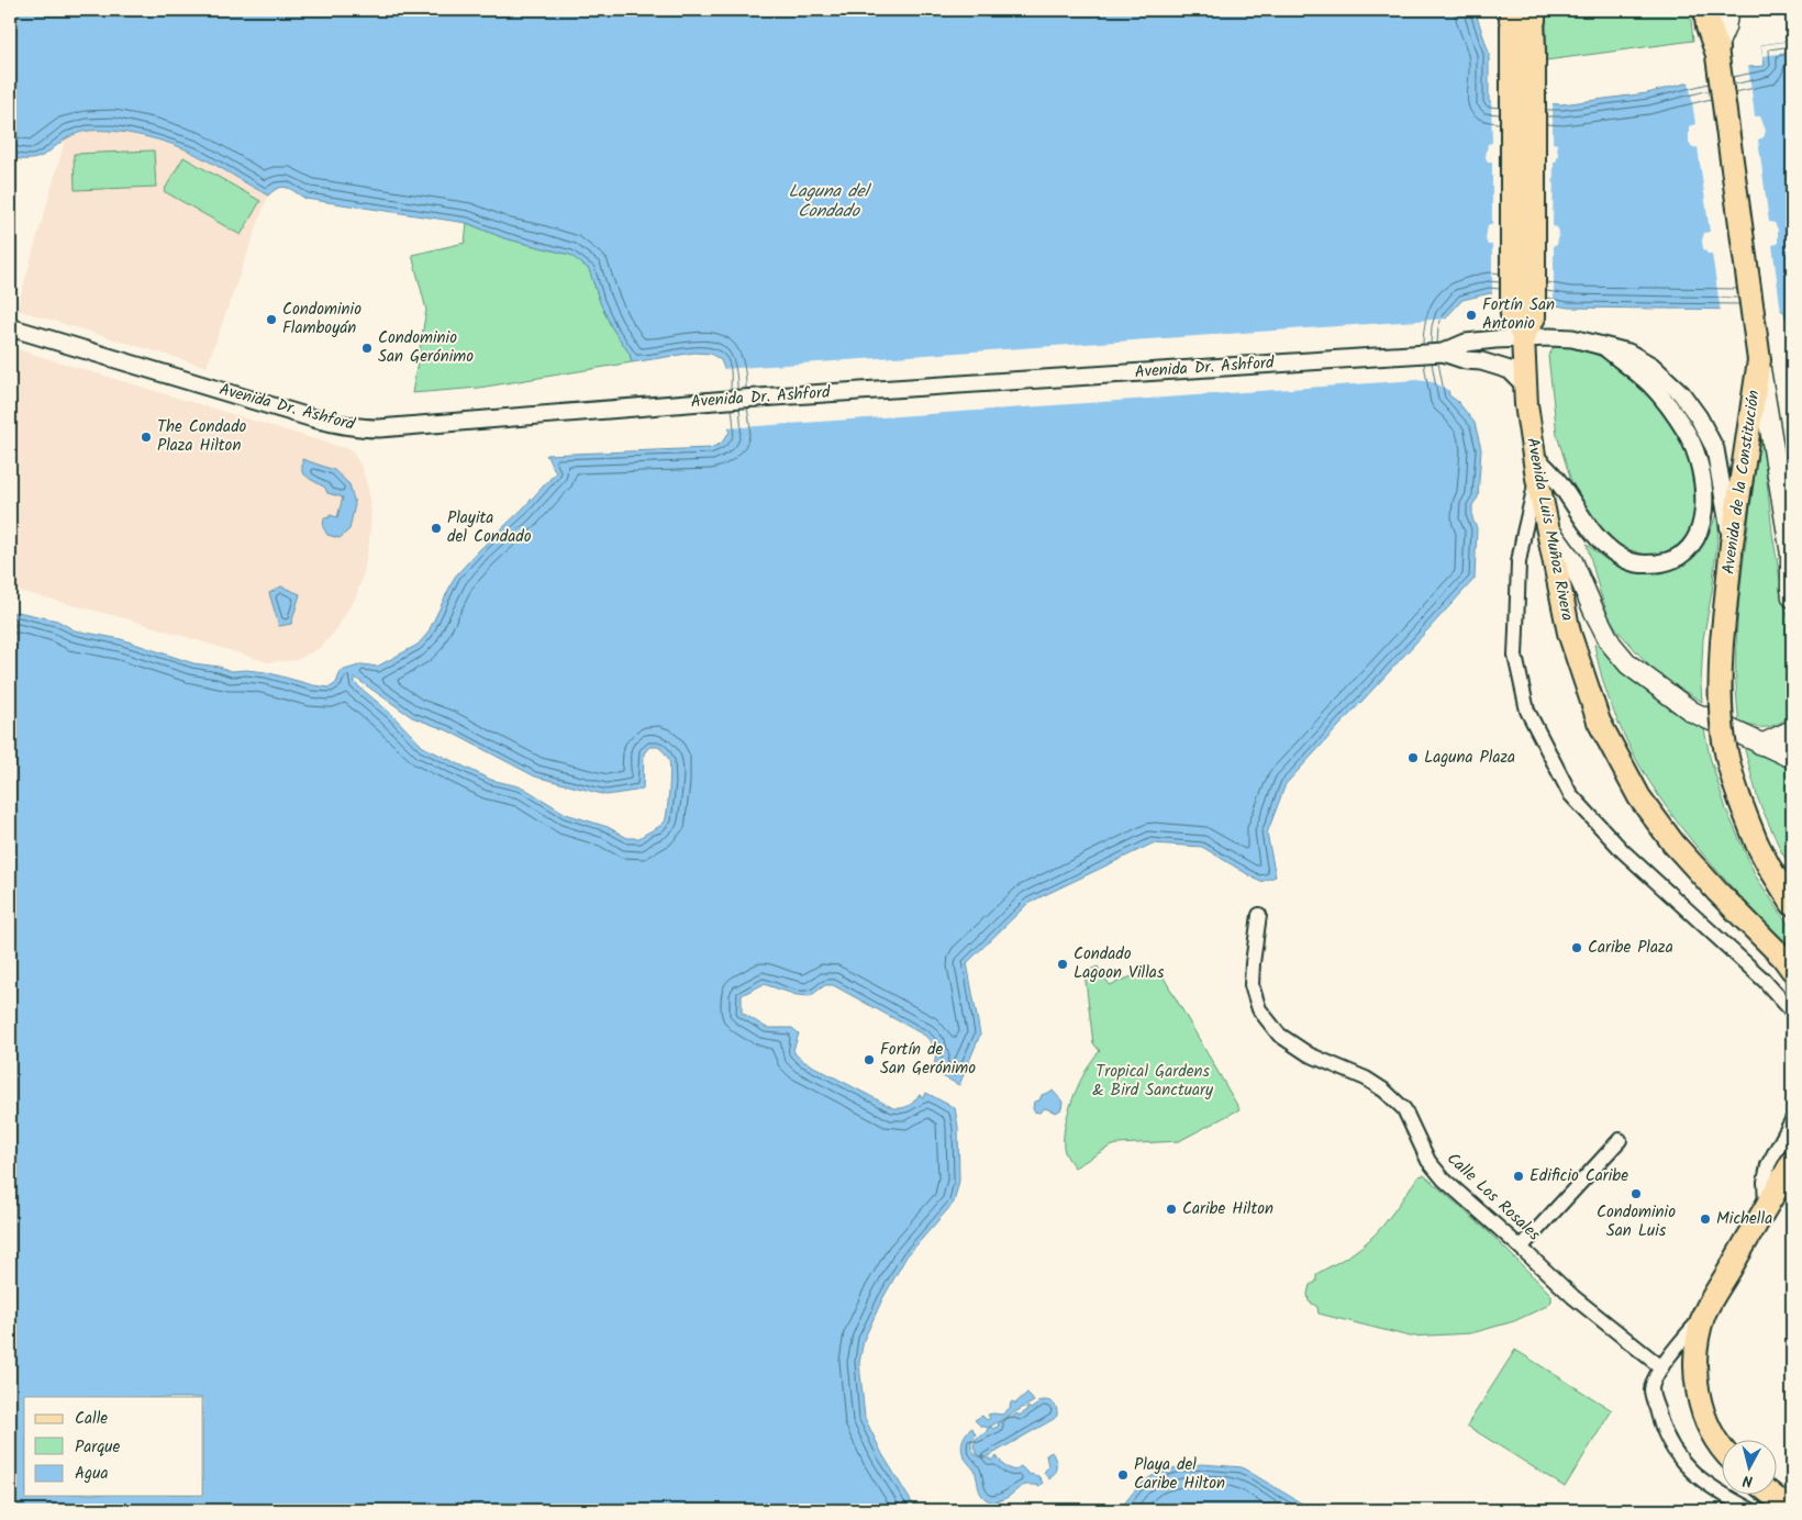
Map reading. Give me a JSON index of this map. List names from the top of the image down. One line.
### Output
{"streets":{"main road":["Avenida de la Constitución","Avenida Luis Muñoz Rivera"],"street":["Avenida Dr. Ashford","Calle Los Rosales"]},"crossings":[["Avenida Dr. Ashford","Avenida de la Constitución"],["Avenida Dr. Ashford","Avenida Luis Muñoz Rivera"]],"water":["Laguna del Condado"],"parks":["Tropical Gardens & Bird Sanctuary"],"places":["Fortín San Antonio","Condominio Flamboyán","Condominio San Gerónimo","The Condado Plaza Hilton","Playita del Condado","Laguna Plaza","Caribe Plaza","Condado Lagoon Villas","Fortín de San Gerónimo","Edificio Caribe","Condominio San Luis","Caribe Hilton","Michella","Playa del Caribe Hilton"],"legend":["Calle","Parque","Agua"],"north":"bottom"}
